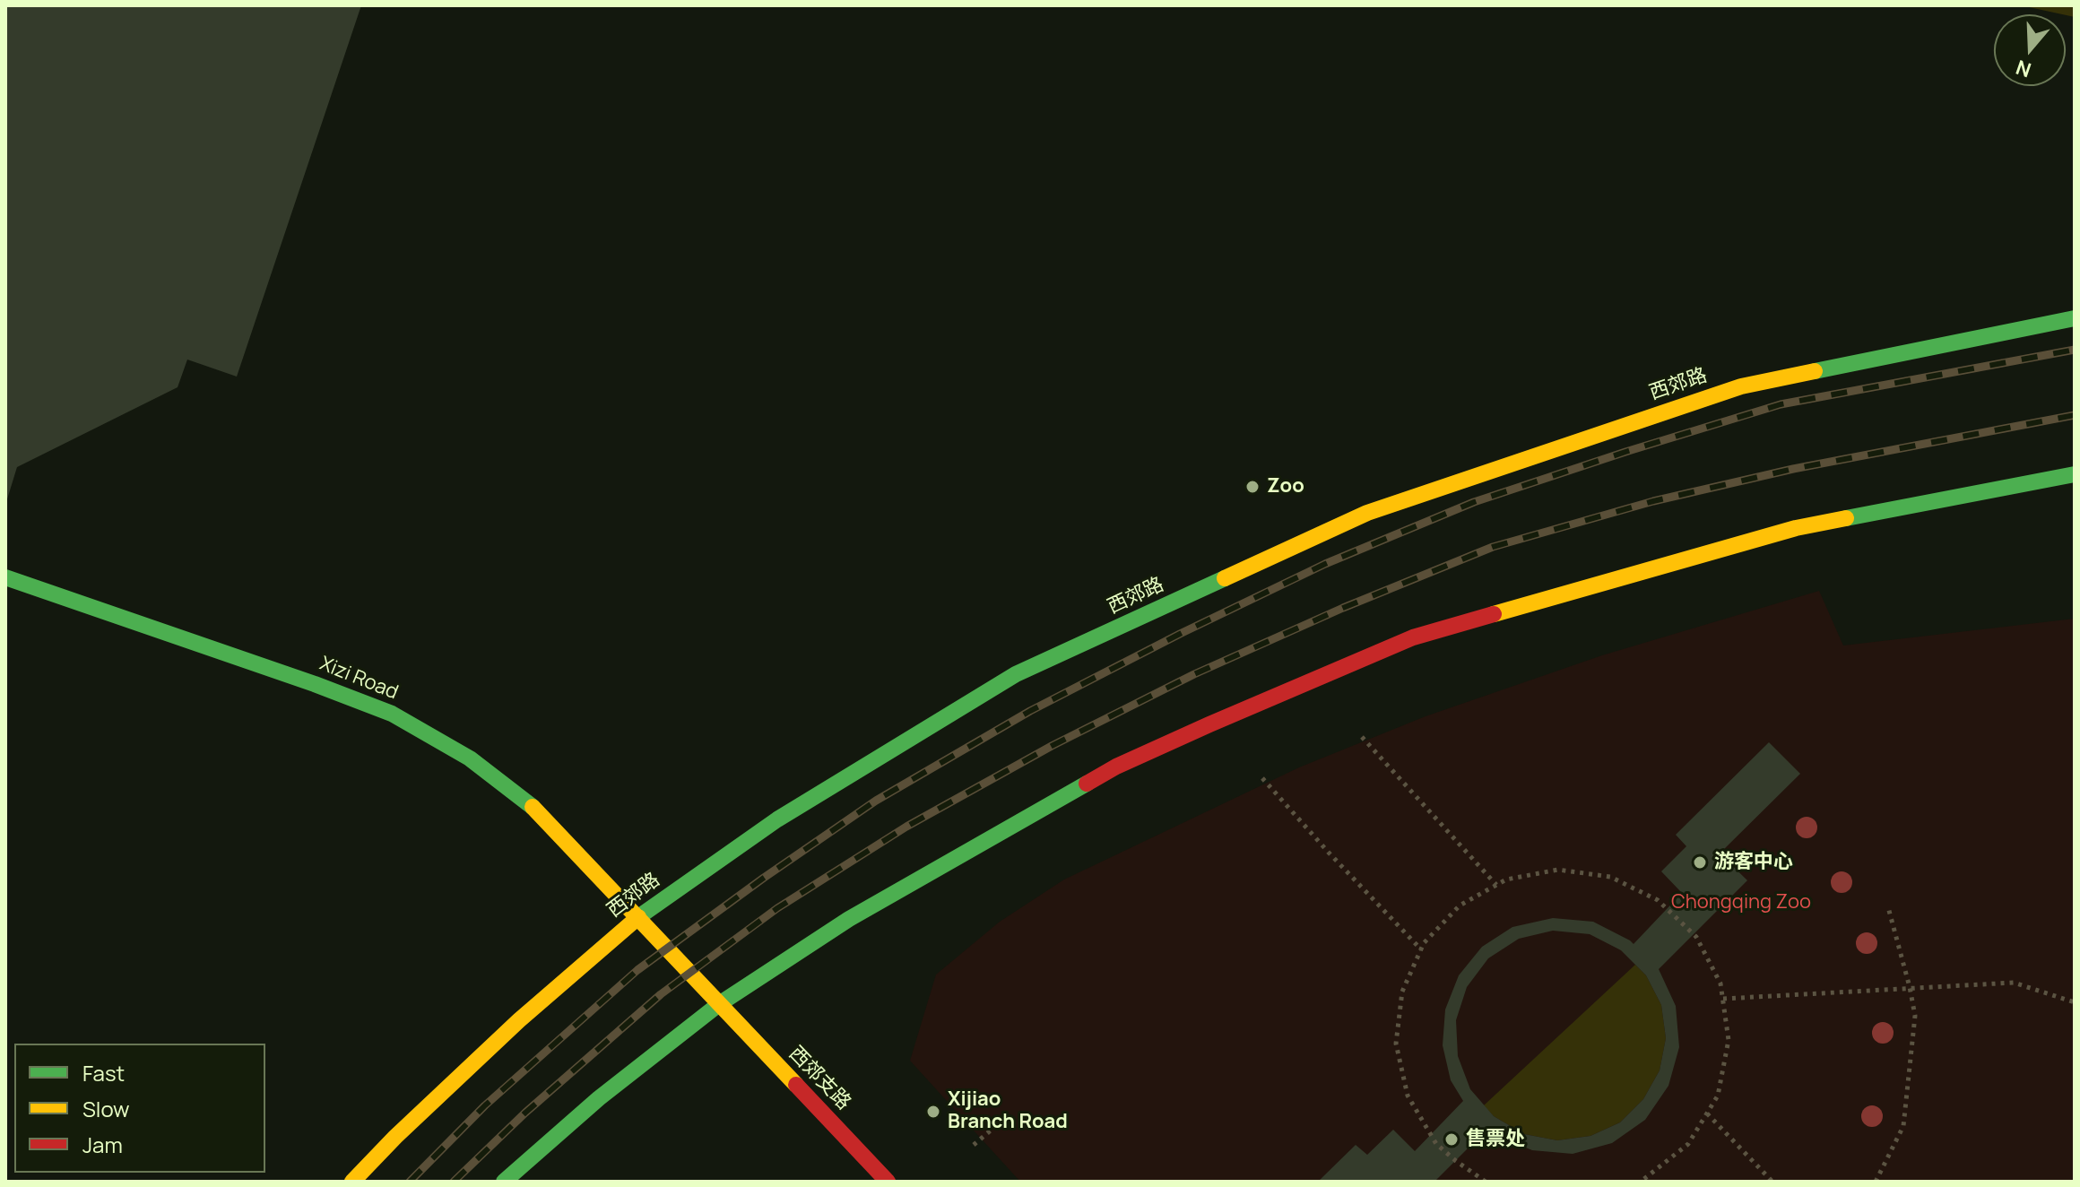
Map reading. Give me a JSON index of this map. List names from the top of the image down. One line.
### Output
{"streets":{"main road":["西郊路","Xizi Road","西郊支路"]},"crossings":[["西郊路","Xizi Road"],["Xizi Road","西郊支路"]],"parks":["Chongqing Zoo"],"places":["Zoo","游客中心","Xijiao Branch Road","售票处"],"legend":["Fast","Slow","Jam"],"north":"bottom"}
